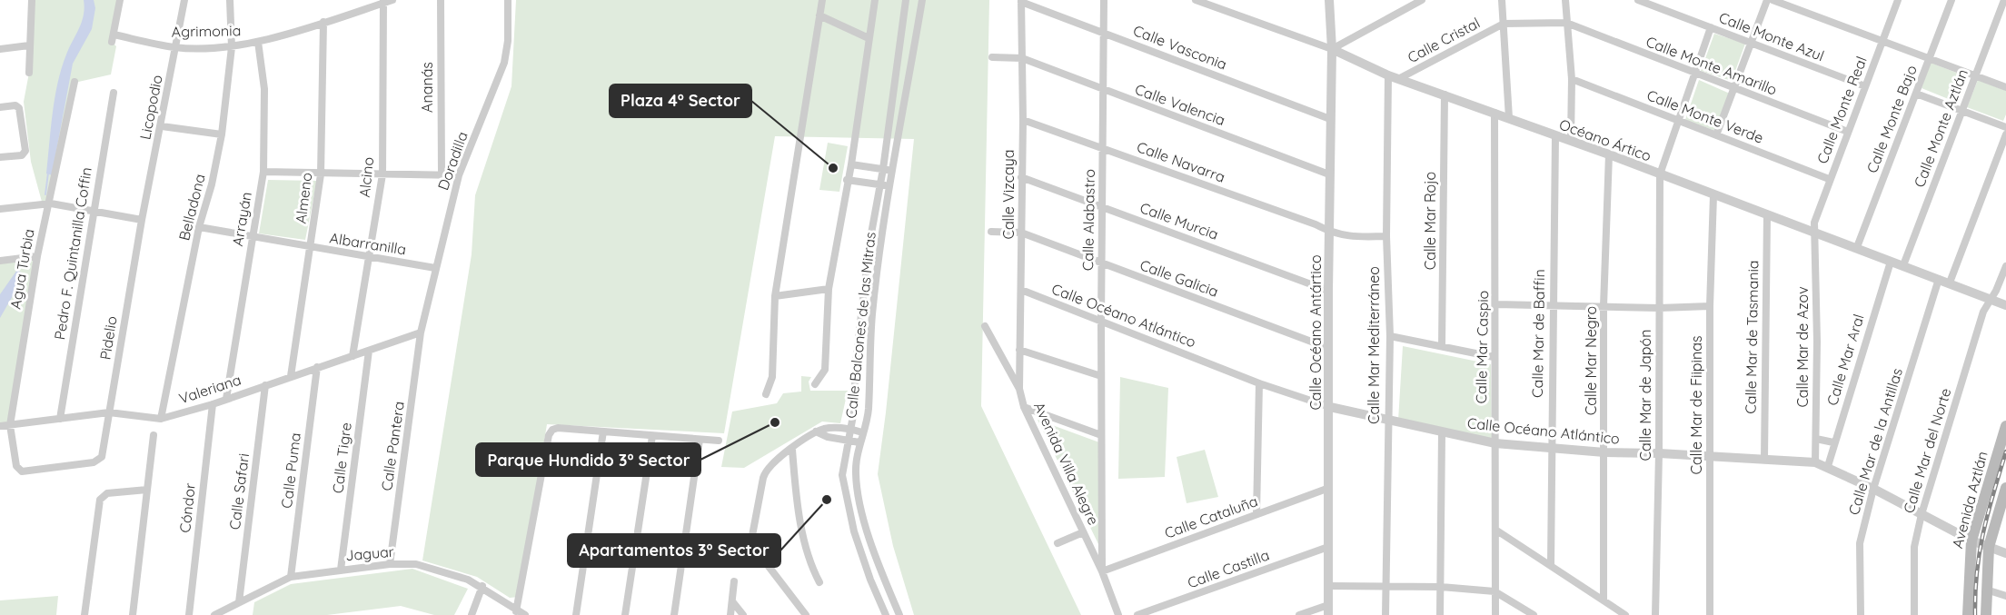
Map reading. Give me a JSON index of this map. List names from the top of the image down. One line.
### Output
{"streets":{"main road":["Avenida Aztlán"],"street":["Agrimonia","Calle Monte Azul","Calle Cristal","Calle Vasconia","Calle Monte Amarillo","Ananás","Calle Valencia","Licopodio","Calle Monte Real","Calle Monte Verde","Calle Monte Bajo","Calle Monte Aztlán","Océano Ártico","Doradilla","Calle Navarra","Alcino","Calle Vizcaya","Almeno","Belladona","Arrayán","Calle Alabastro","Calle Murcia","Calle Mar Rojo","Albarranilla","Pedro F. Quintanilla Coffin","Agua Turbia","Calle Galicia","Calle Océano Atlántico","Calle Balcones de las Mitras","Calle Océano Antártico","Calle Mar de Baffin","Calle Mar de Tasmania","Pidelio","Calle Mar Mediterráneo","Calle Mar Caspio","Calle Mar de Azov","Calle Mar Aral","Calle Mar Negro","Valeriana","Calle Mar de Japón","Calle Mar de Fiipinas","Calle Mar de la Antillas","Calle Pantera","Calle Mar del Norte","Calle Tigre","Avenida Villa Alegre","Calle Puma","Calle Safari","Cóndor","Calle Cataluña","Jaguar","Calle Castilla"]},"crossings":[["Agrimonia","Licopodio"],["Agrimonia","Alcino"],["Agrimonia","Almeno"],["Agrimonia","Belladona"],["Agrimonia","Arrayán"],["Calle Monte Azul","Calle Monte Real"],["Calle Monte Azul","Calle Mar de Japón"],["Calle Cristal","Calle Monte Amarillo"],["Calle Cristal","Océano Ártico"],["Calle Cristal","Calle Mar Mediterráneo"],["Calle Vasconia","Calle Vizcaya"],["Calle Vasconia","Calle Alabastro"],["Calle Vasconia","Calle Océano Antártico"],["Calle Monte Amarillo","Calle Monte Real"],["Calle Monte Amarillo","Calle Mar de Japón"],["Calle Valencia","Calle Vizcaya"],["Calle Valencia","Calle Alabastro"],["Calle Valencia","Calle Océano Antártico"],["Licopodio","Pidelio"],["Calle Monte Real","Calle Monte Verde"],["Calle Monte Real","Océano Ártico"],["Calle Monte Real","Calle Mar de Azov"],["Calle Monte Verde","Calle Mar de Japón"],["Calle Monte Bajo","Océano Ártico"],["Calle Monte Aztlán","Océano Ártico"],["Océano Ártico","Calle Mar Rojo"],["Océano Ártico","Calle Océano Antártico"],["Océano Ártico","Calle Mar de Baffin"],["Océano Ártico","Calle Mar de Tasmania"],["Océano Ártico","Calle Mar Mediterráneo"],["Océano Ártico","Calle Mar Caspio"],["Océano Ártico","Calle Mar de Azov"],["Océano Ártico","Calle Mar Aral"],["Océano Ártico","Calle Mar Negro"],["Océano Ártico","Calle Mar de Japón"],["Océano Ártico","Calle Mar de Fiipinas"],["Océano Ártico","Calle Mar de la Antillas"],["Océano Ártico","Calle Mar del Norte"],["Doradilla","Albarranilla"],["Doradilla","Valeriana"],["Doradilla","Calle Pantera"],["Calle Navarra","Calle Vizcaya"],["Calle Navarra","Calle Alabastro"],["Calle Navarra","Calle Océano Antártico"],["Calle Navarra","Calle Mar Mediterráneo"],["Alcino","Albarranilla"],["Alcino","Valeriana"],["Calle Vizcaya","Calle Murcia"],["Calle Vizcaya","Calle Galicia"],["Calle Vizcaya","Calle Océano Atlántico"],["Calle Vizcaya","Avenida Villa Alegre"],["Almeno","Albarranilla"],["Almeno","Valeriana"],["Belladona","Albarranilla"],["Belladona","Valeriana"],["Arrayán","Albarranilla"],["Arrayán","Valeriana"],["Calle Alabastro","Calle Murcia"],["Calle Alabastro","Calle Galicia"],["Calle Alabastro","Calle Océano Atlántico"],["Calle Alabastro","Avenida Villa Alegre"],["Calle Alabastro","Calle Cataluña"],["Calle Murcia","Calle Océano Antártico"],["Pedro F. Quintanilla Coffin","Valeriana"],["Agua Turbia","Pidelio"],["Agua Turbia","Valeriana"],["Calle Galicia","Calle Océano Antártico"],["Calle Océano Atlántico","Calle Océano Antártico"],["Calle Océano Atlántico","Calle Mar de Baffin"],["Calle Océano Atlántico","Calle Mar de Tasmania"],["Calle Océano Atlántico","Calle Mar Mediterráneo"],["Calle Océano Atlántico","Calle Mar Caspio"],["Calle Océano Atlántico","Calle Mar de Azov"],["Calle Océano Atlántico","Calle Mar Aral"],["Calle Océano Atlántico","Calle Mar Negro"],["Calle Océano Atlántico","Calle Mar de Japón"],["Calle Océano Atlántico","Calle Mar de Fiipinas"],["Calle Océano Atlántico","Calle Mar de la Antillas"],["Calle Océano Atlántico","Calle Mar del Norte"],["Calle Océano Atlántico","Avenida Aztlán"],["Calle Océano Antártico","Calle Cataluña"],["Calle Océano Antártico","Calle Castilla"],["Pidelio","Valeriana"],["Valeriana","Calle Pantera"],["Valeriana","Calle Tigre"],["Valeriana","Calle Puma"],["Valeriana","Calle Safari"],["Valeriana","Cóndor"],["Calle Pantera","Jaguar"],["Calle Tigre","Jaguar"],["Avenida Villa Alegre","Calle Cataluña"],["Calle Puma","Jaguar"],["Calle Safari","Jaguar"]],"places":["Plaza 4° Sector","Parque Hundido 3° Sector","Apartamentos 3° Sector"]}
